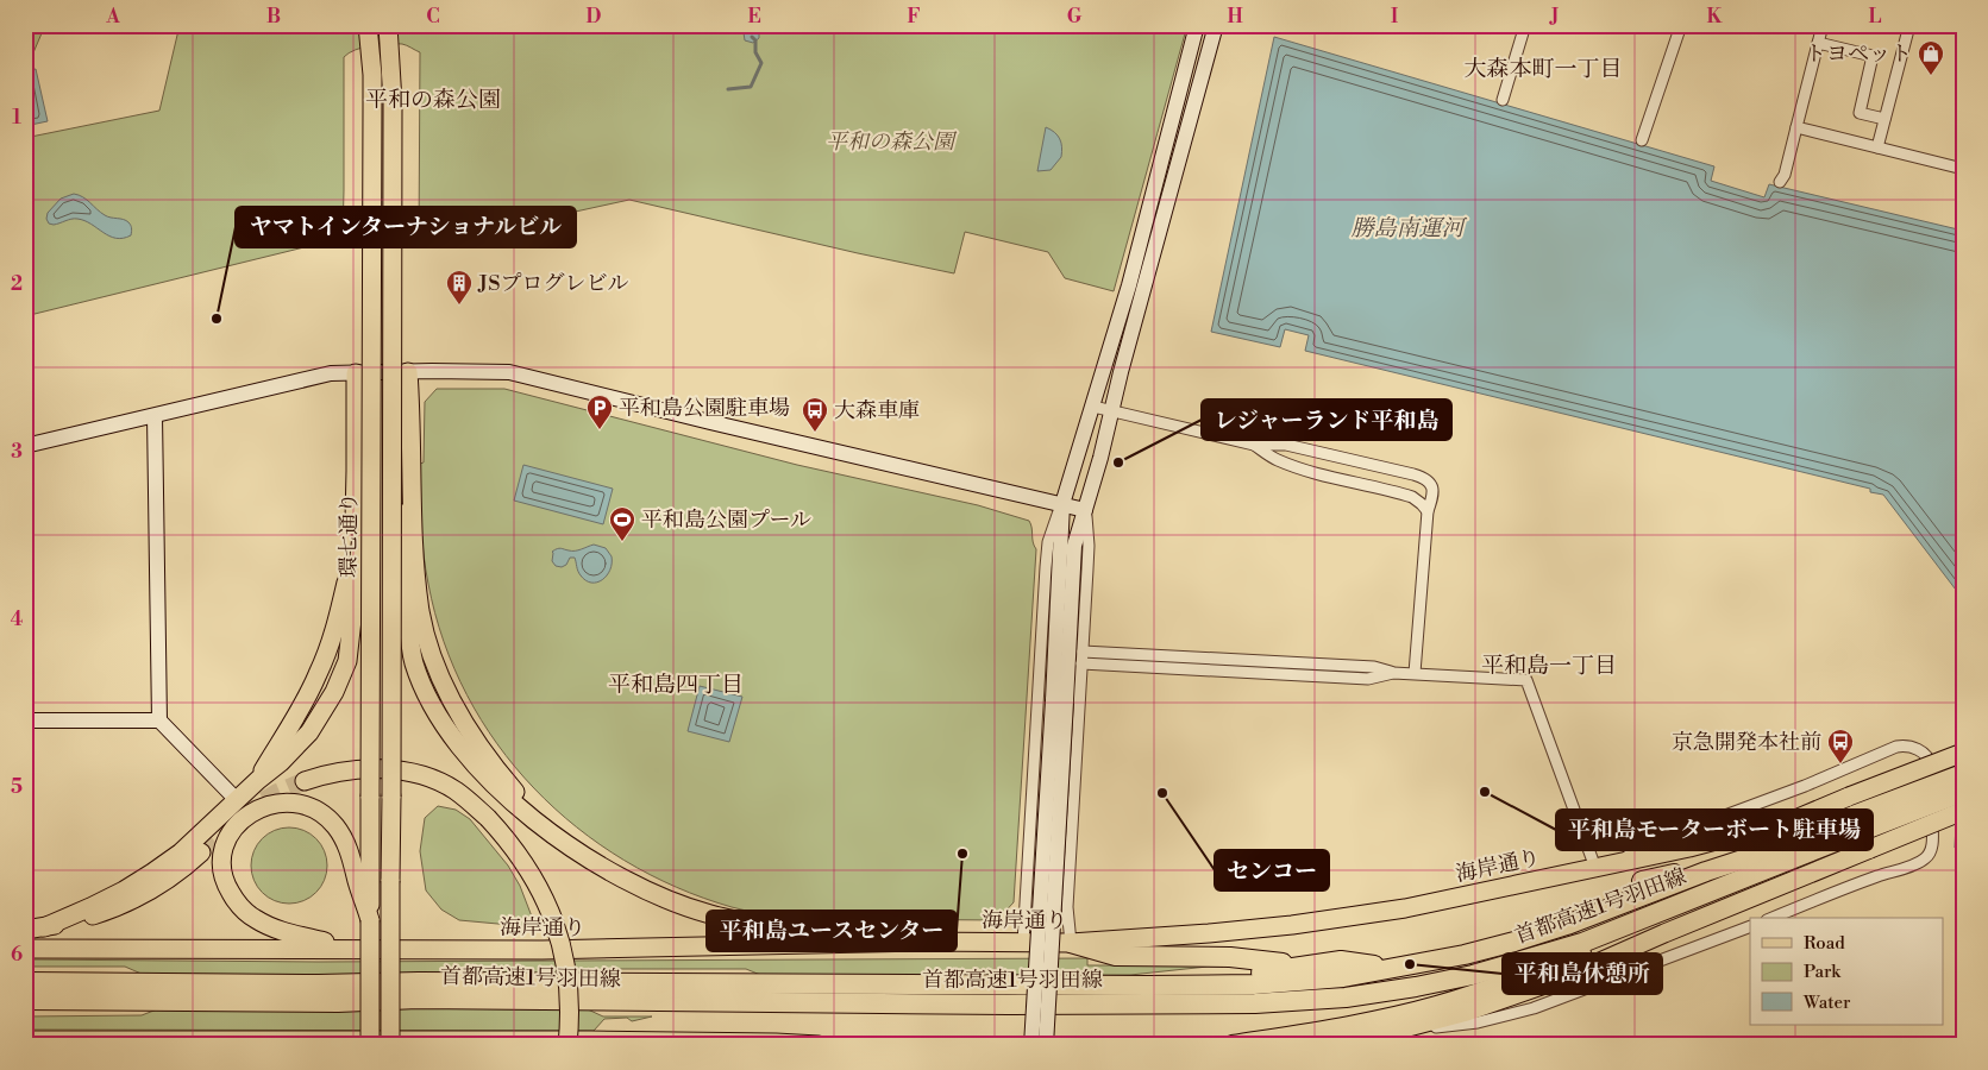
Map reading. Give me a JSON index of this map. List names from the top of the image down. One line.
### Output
{"streets":{"highway":["首都高速1号羽田線"],"main road":["環七通り","海岸通り"]},"crossings":[["海岸通り","首都高速1号羽田線"]],"districts":["大森本町一丁目","平和の森公園","平和島一丁目","平和島四丁目"],"water":["勝島南運河"],"parks":["平和の森公園"],"places":{"shop":["トヨペット"],"building":["JSプログレビル"],"other":["ヤマトインターナショナルビル","レジャーランド平和島","平和島モーターボート駐車場","センコー","平和島ユースセンター","平和島休憩所"],"parking":["平和島公園駐車場"],"bus stop":["大森車庫","京急開発本社前"],"sports":["平和島公園プール"]},"legend":["Road","Park","Water"],"grid":{"columns":["A","B","C","D","E","F","G","H","I","J","K","L"],"rows":["1","2","3","4","5","6"]}}
